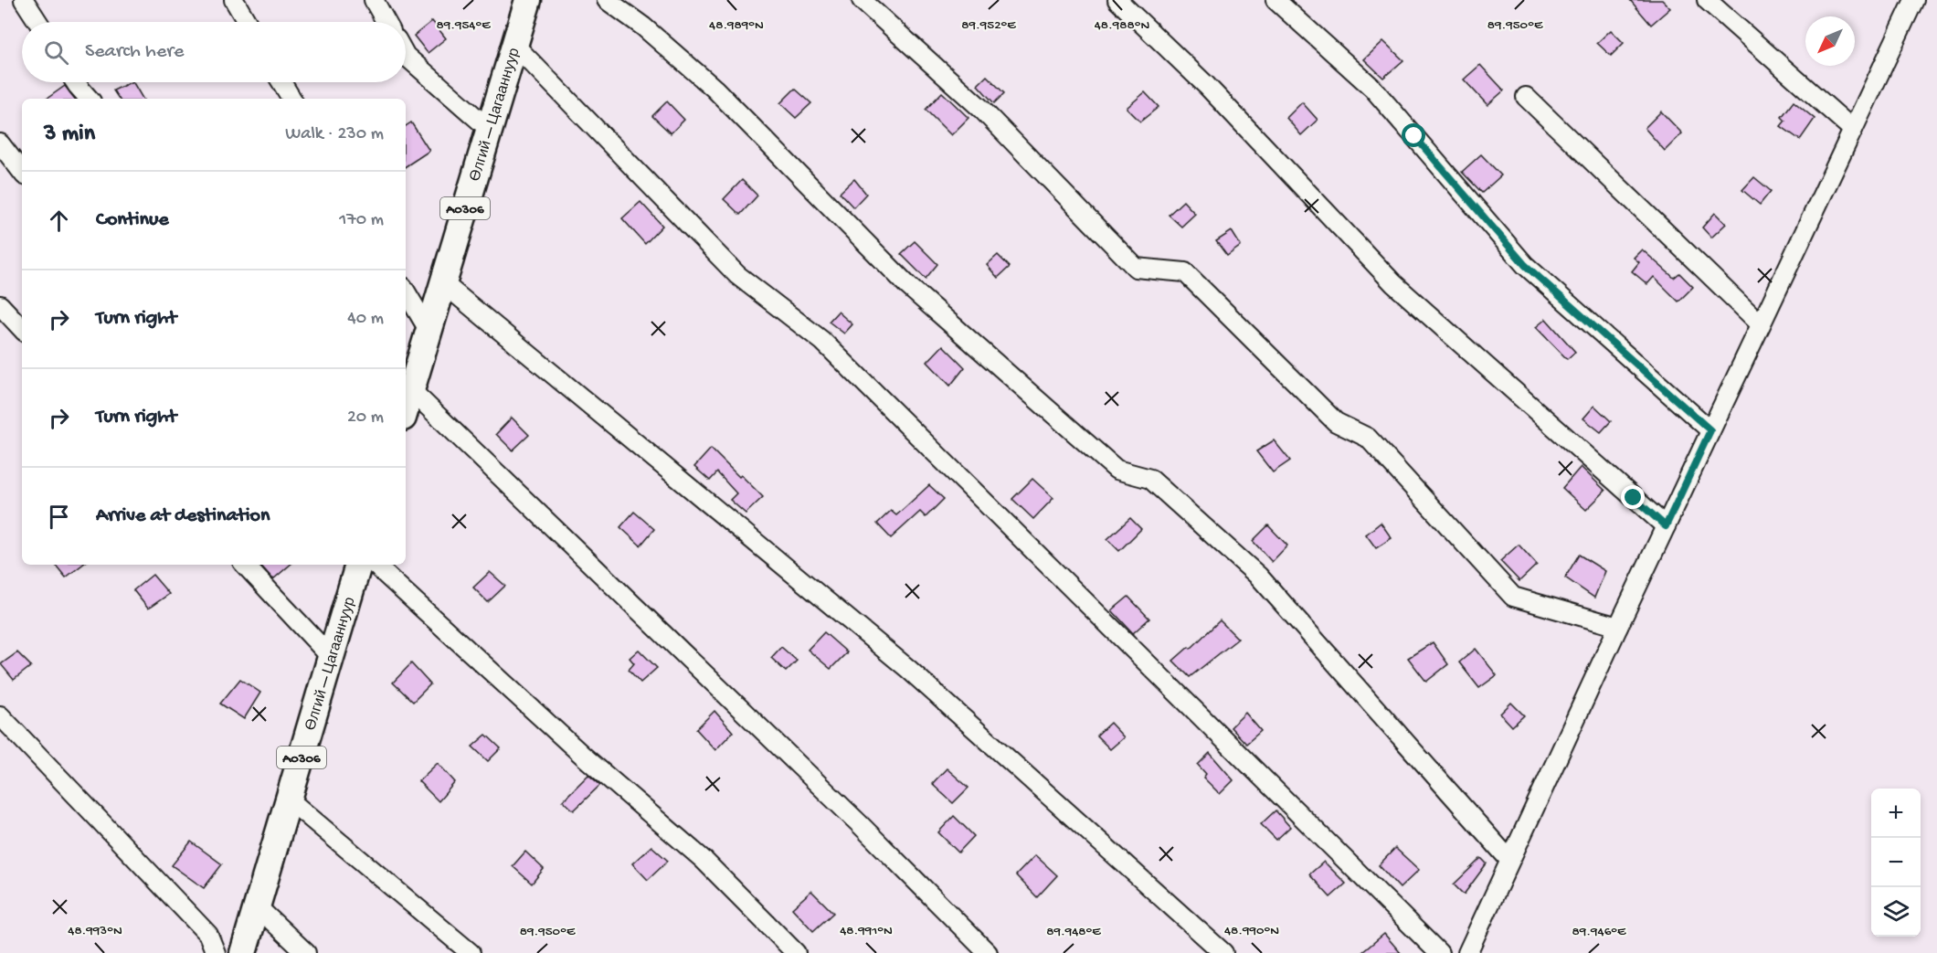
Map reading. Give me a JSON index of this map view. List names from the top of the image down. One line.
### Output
{"streets":{"highway":["Өлгий — Цагааннуур","A0306"]},"north":"bottom left","page":{"search":"Search here","heading":["3 min","Walk · 230 m"],"list":[["Continue","170 m"],["Turn right","40 m"],["Turn right","20 m"],"Arrive at destination"],"map_buttons":["+","−"]},"coordinates":["89.954°E","89.952°E","89.950°E","48.989°N","48.988°N","48.993°N","48.991°N","48.990°N","89.948°E","89.946°E"]}
